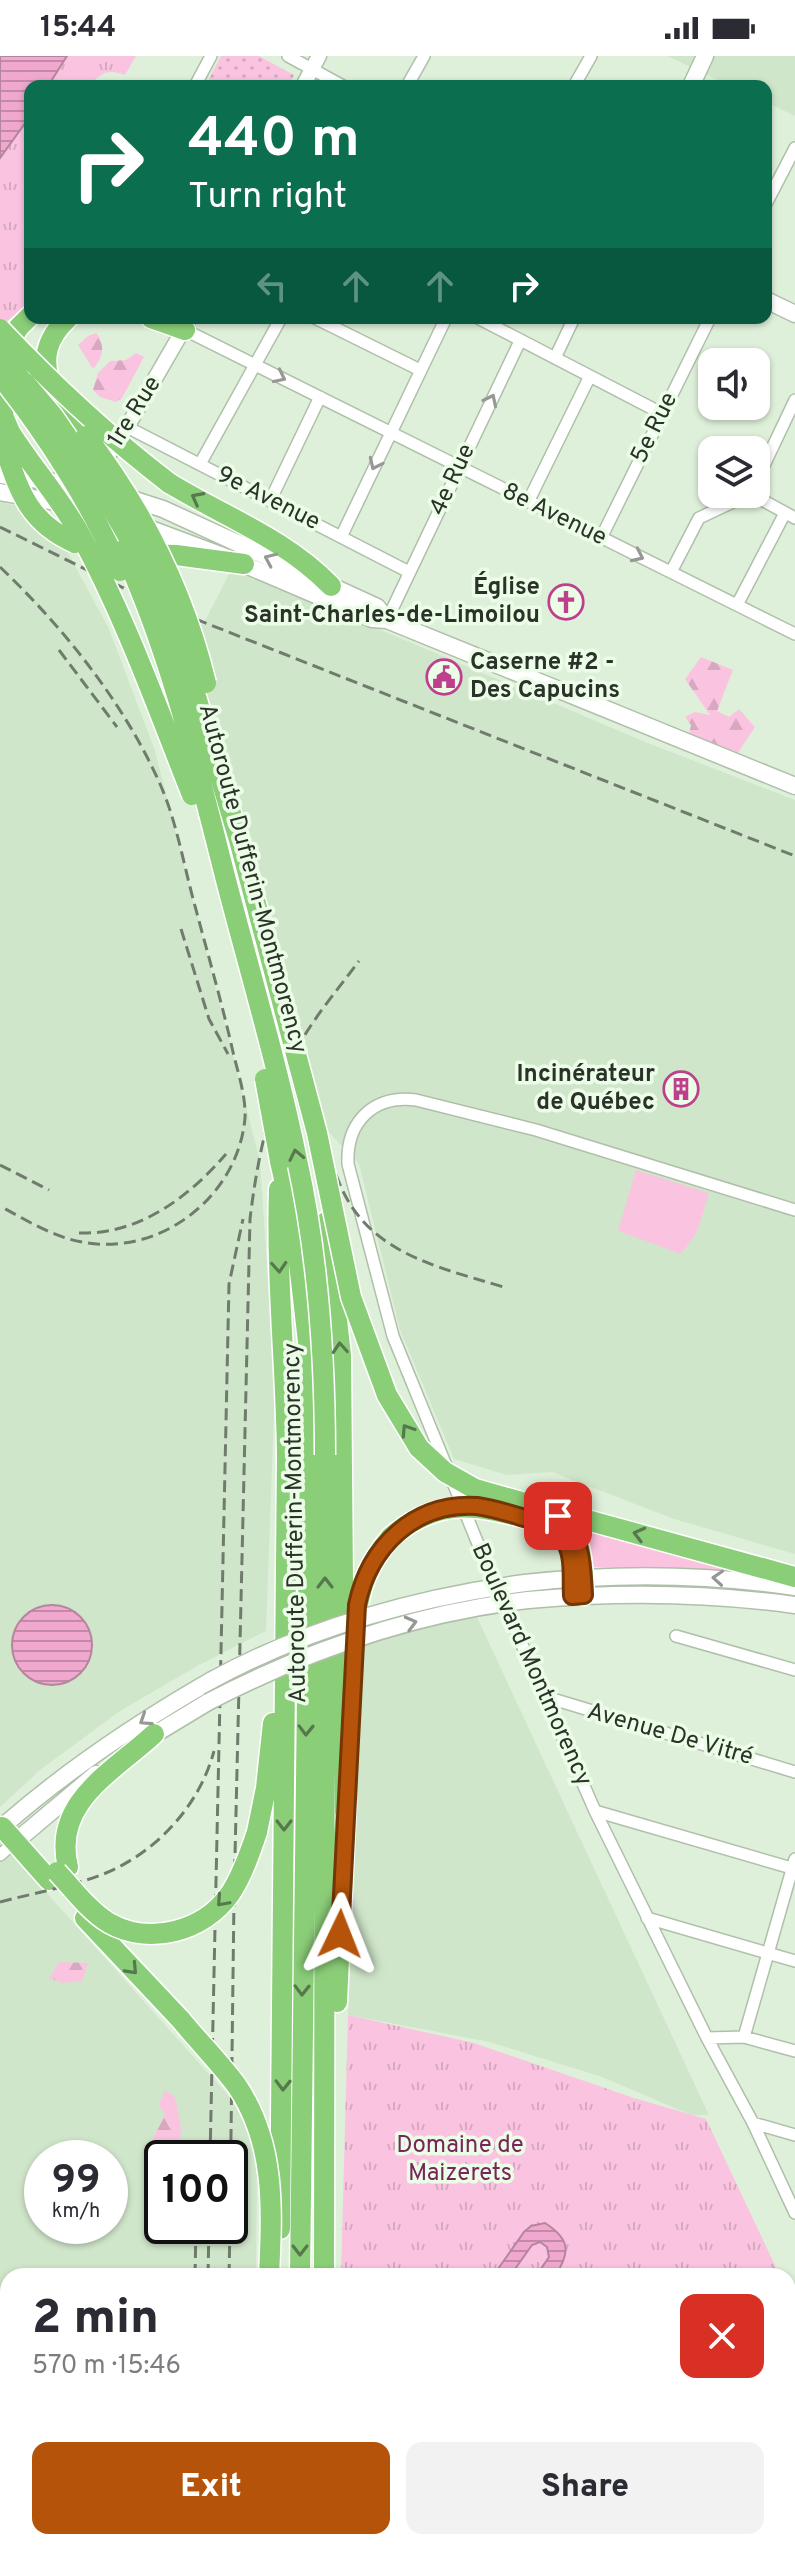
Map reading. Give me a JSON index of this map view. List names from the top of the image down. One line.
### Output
{"streets":{"highway":["Autoroute Dufferin-Montmorency"],"street":["1re Rue","5e Rue","4e Rue","9e Avenue","8e Avenue","Boulevard Montmorency","Avenue De Vitré"]},"crossings":[["1re Rue","9e Avenue"],["5e Rue","8e Avenue"],["4e Rue","9e Avenue"],["4e Rue","8e Avenue"],["Boulevard Montmorency","Avenue De Vitré"]],"parks":["Domaine de Maizerets"],"places":{"church":["Église Saint-Charles-de-Limoilou"],"public building":["Caserne #2 - Des Capucins"],"building":["Incinérateur de Québec"]},"page":{"status":"15:44","turn":["440 m","Turn right"],"speed":"99 km/h","limit":"100","heading":["2 min","570 m · 15:46"],"buttons":["Exit","Share"]}}
